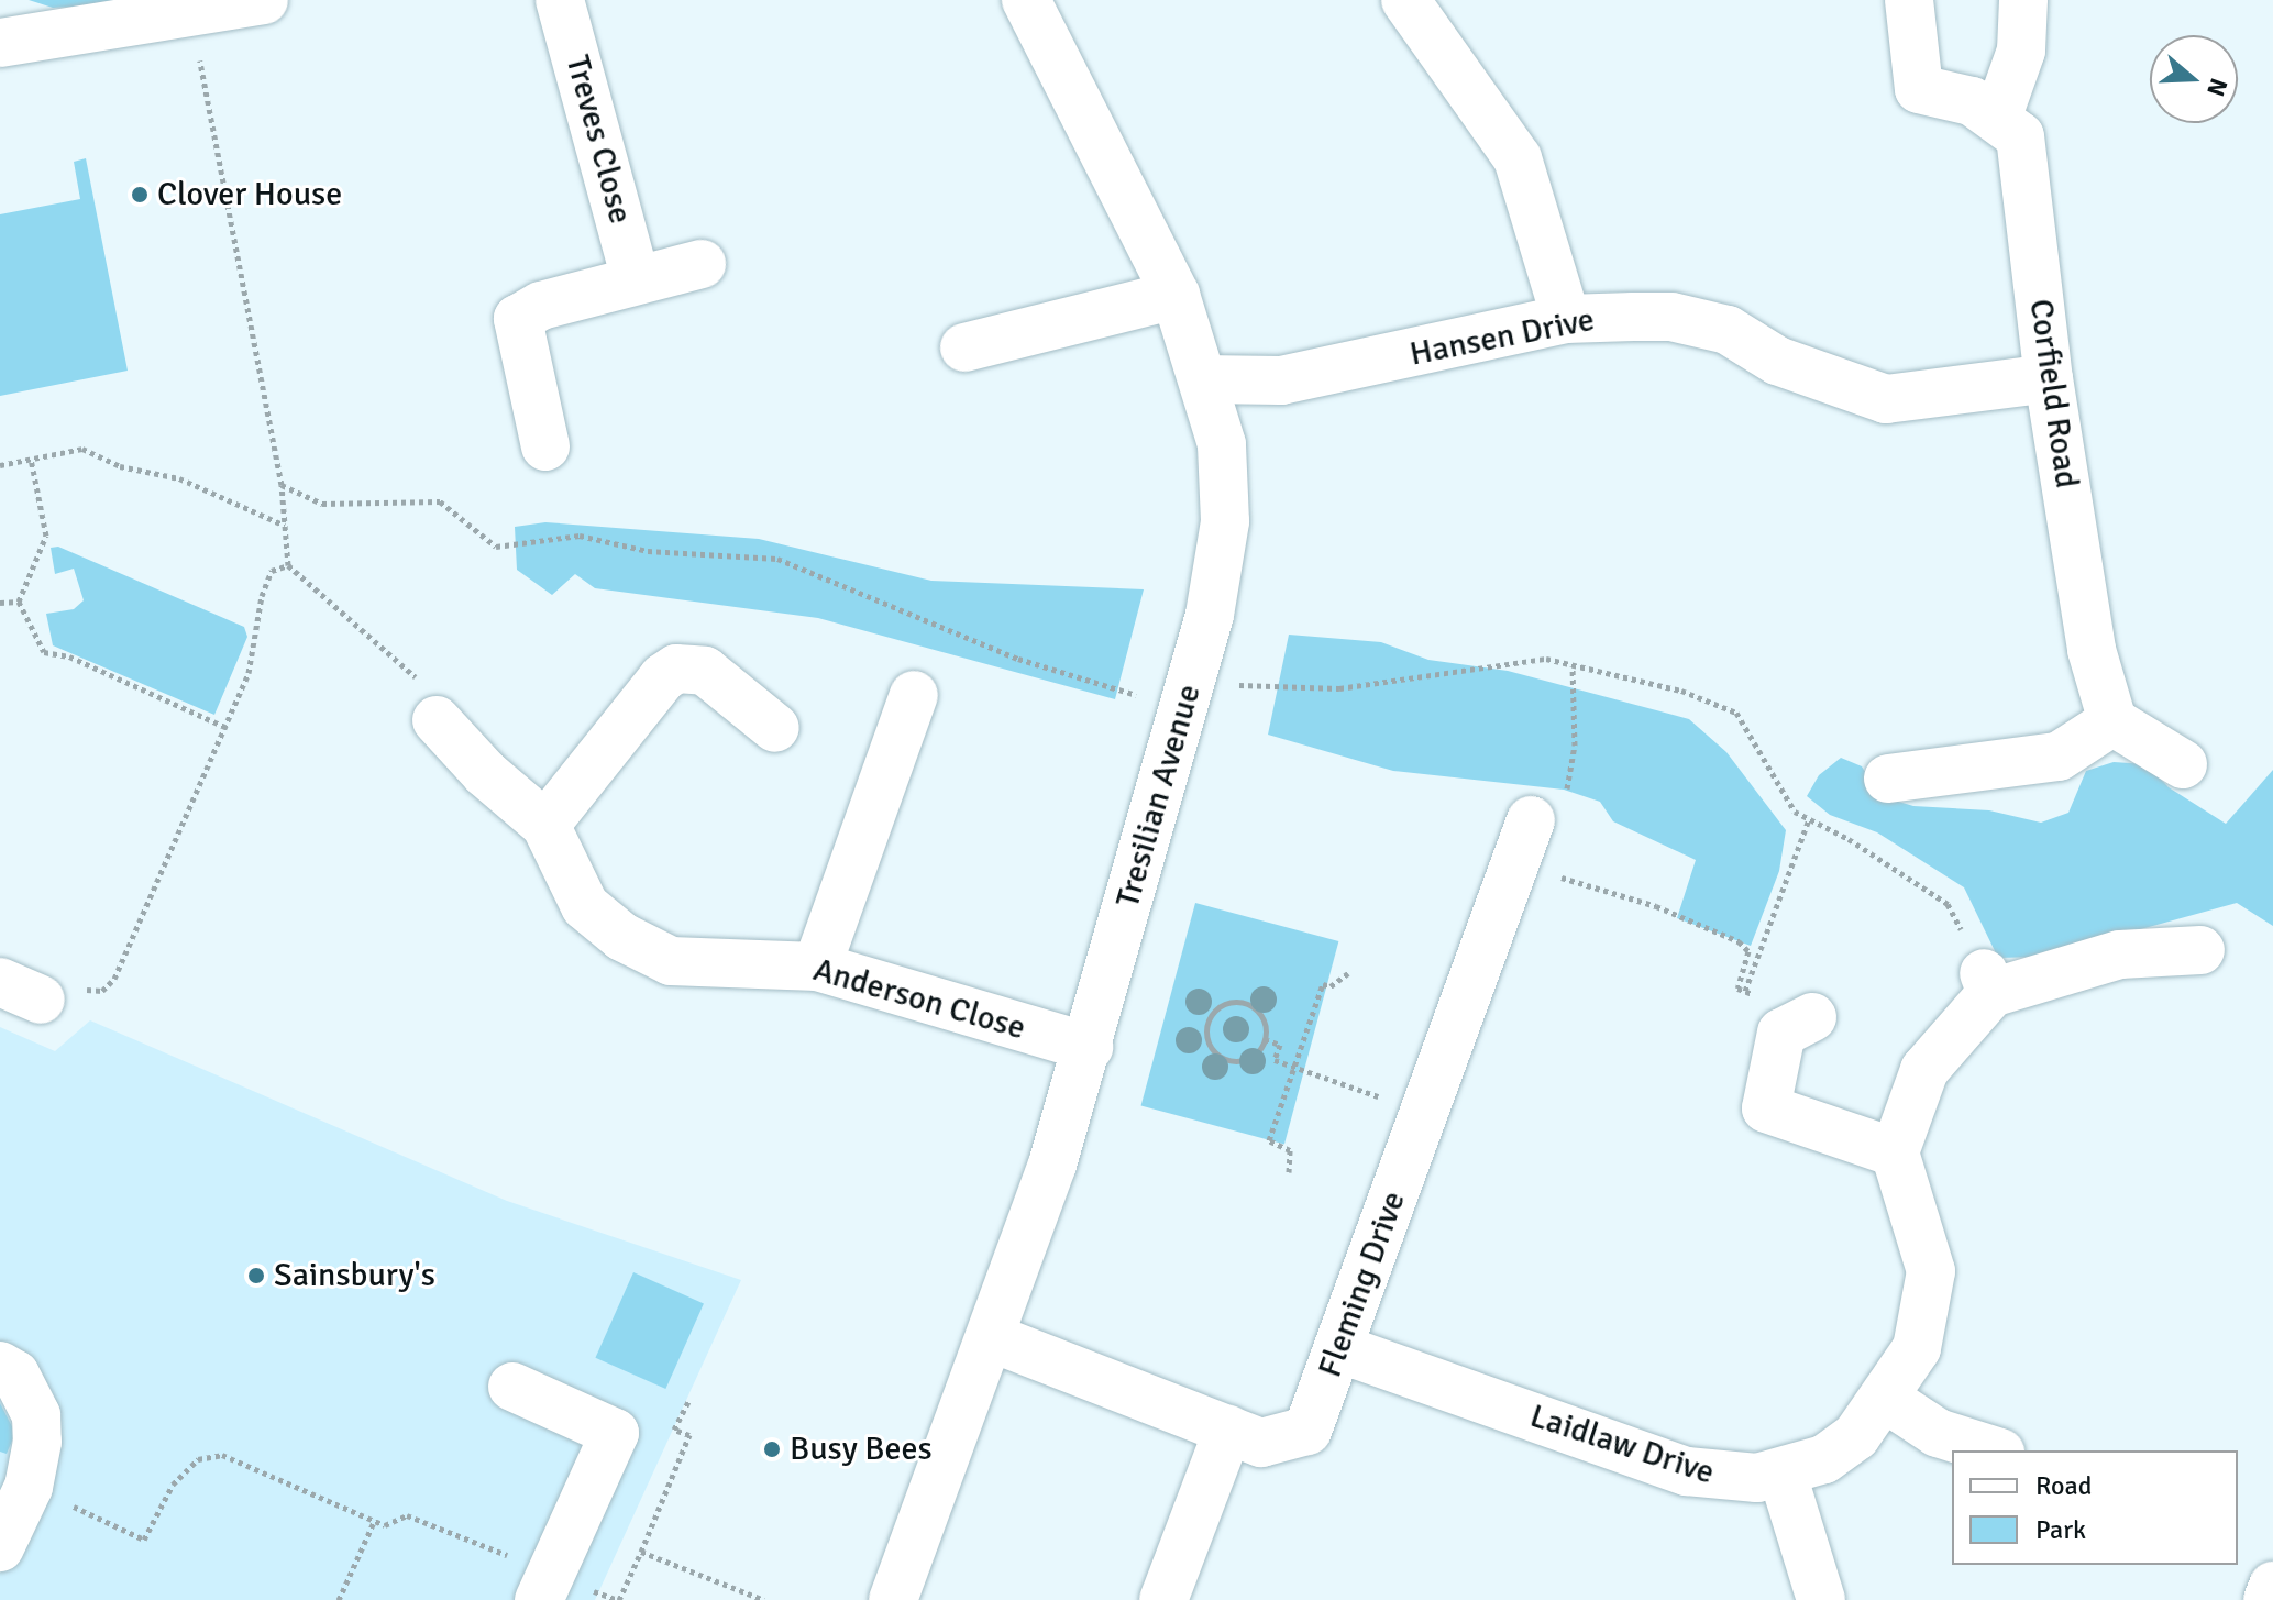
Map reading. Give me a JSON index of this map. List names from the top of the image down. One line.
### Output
{"streets":{"street":["Treves Close","Hansen Drive","Corfield Road","Tresilian Avenue","Anderson Close","Fleming Drive","Laidlaw Drive"]},"crossings":[["Hansen Drive","Corfield Road"],["Hansen Drive","Tresilian Avenue"],["Tresilian Avenue","Anderson Close"],["Tresilian Avenue","Fleming Drive"],["Fleming Drive","Laidlaw Drive"]],"places":["Clover House","Sainsbury's","Busy Bees"],"legend":["Road","Park"],"north":"right"}
